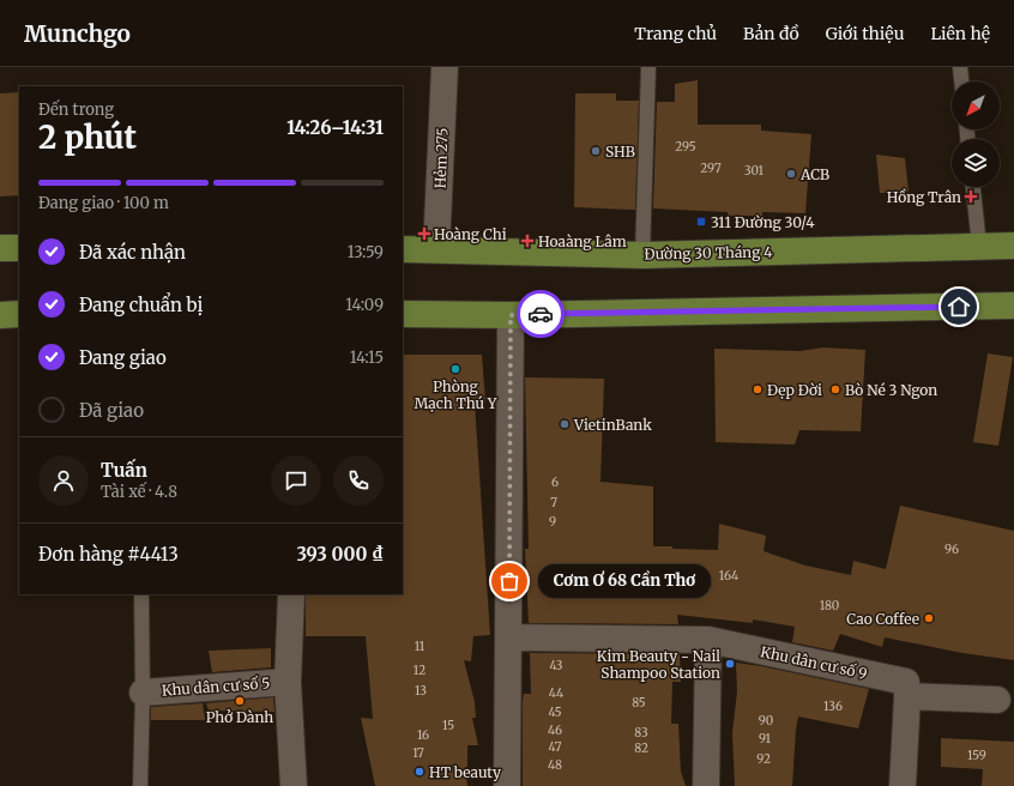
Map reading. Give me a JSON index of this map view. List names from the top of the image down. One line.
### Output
{"streets":{"main road":["Đường 30 Tháng 4"],"street":["Hẻm 275","Khu dân cư số 9","Khu dân cư số 5"]},"crossings":[["Hẻm 275","Đường 30 Tháng 4"]],"places":{"other":["SHB","ACB","Phòng Mạch Thú Y","Đẹp Đời","Bò Né 3 Ngon","VietinBank","Cơm Ơ 68 Cần Thơ","Cao Coffee","Kim Beauty - Nail Shampoo Station","Phở Dành","HT beauty"],"health":["Hồng Trân","Hoàng Chi","Hoaàng Lâm"],"transit":["311 Đường 30/4"]},"house_numbers":["295","297","301","6","7","9","96","164","180","11","43","12","13","44","85","136","45","90","15","46","83","16","91","47","82","17","159","92","48"],"north":"bottom left","page":{"header":"Munchgo","nav":["Trang chủ","Bản đồ","Giới thiệu","Liên hệ"],"heading":["2 phút","Đến trong","14:26–14:31"],"panel":["Tuấn","Tài xế · 4.8","Đơn hàng #4413","393 000 ₫"],"bar":"Đang giao · 100 m","list":[["Đã xác nhận","13:59"],["Đang chuẩn bị","14:09"],["Đang giao","14:15"],"Đã giao"],"bubble":"Cơm Ơ 68 Cần Thơ"}}
